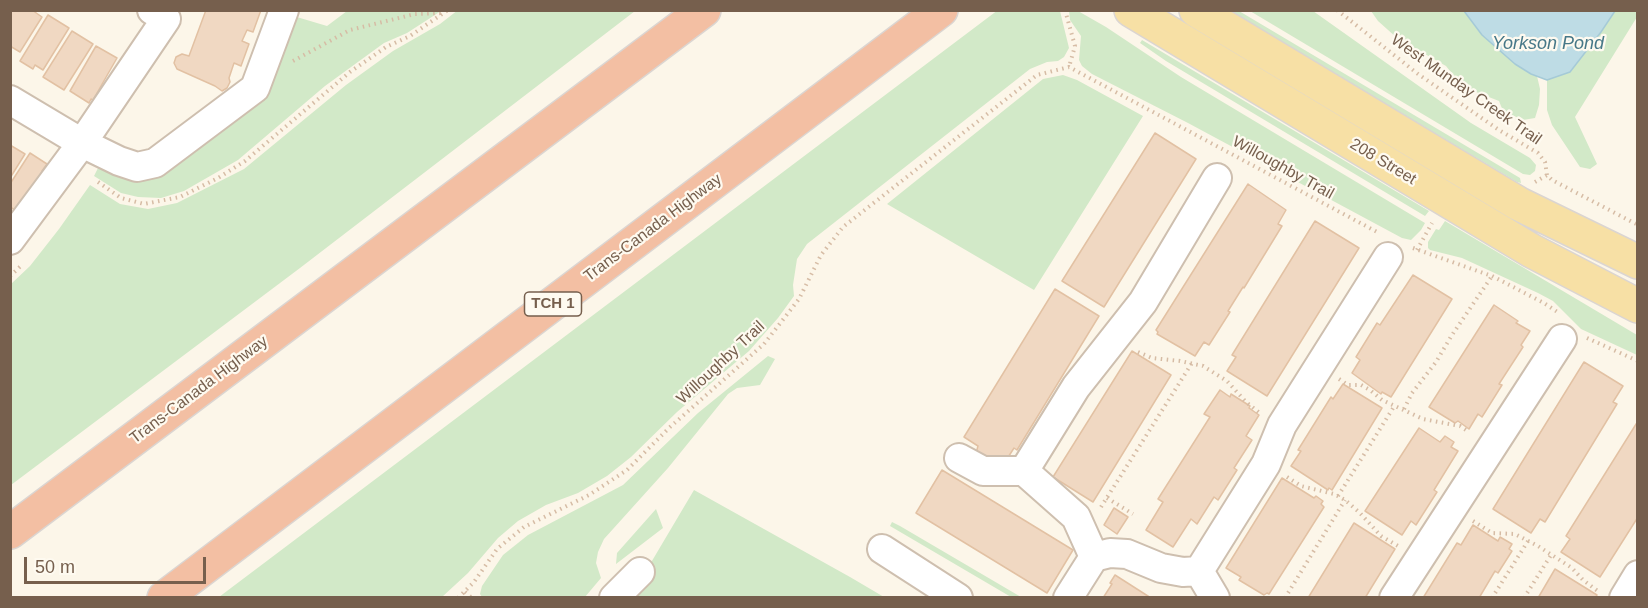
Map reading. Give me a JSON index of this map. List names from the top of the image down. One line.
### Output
{"streets":{"highway":["Trans-Canada Highway","TCH 1"],"main road":["208 Street"],"path":["West Munday Creek Trail","Willoughby Trail"]},"water":["Yorkson Pond"],"scale_bar":"50 m"}
